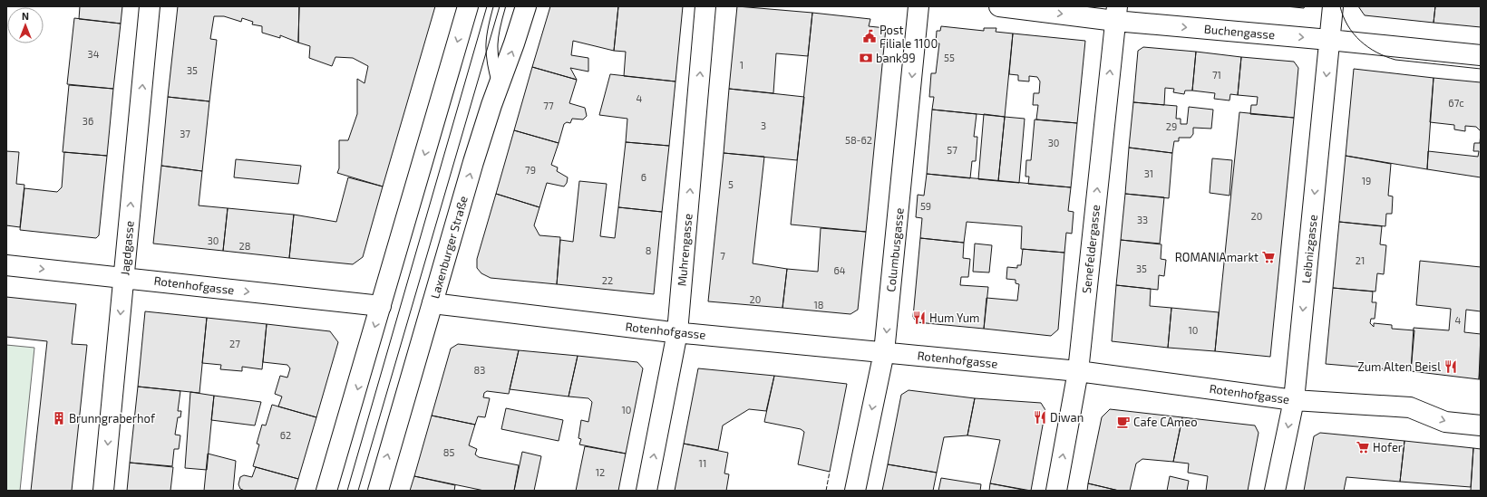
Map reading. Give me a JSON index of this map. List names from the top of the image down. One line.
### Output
{"streets":{"street":["Buchengasse","Laxenburger Straße","Jagdgasse","Senefeldergasse","Leibnizgasse","Muhrengasse","Columbusgasse","Rotenhofgasse"]},"crossings":[["Buchengasse","Senefeldergasse"],["Buchengasse","Leibnizgasse"],["Laxenburger Straße","Rotenhofgasse"],["Jagdgasse","Rotenhofgasse"],["Senefeldergasse","Rotenhofgasse"],["Leibnizgasse","Rotenhofgasse"],["Muhrengasse","Rotenhofgasse"],["Columbusgasse","Rotenhofgasse"]],"one_way":["Buchengasse","Senefeldergasse","Leibnizgasse","Muhrengasse","Columbusgasse","Rotenhofgasse"],"places":{"public building":["Post Filiale 1100"],"bank":["bank99"],"supermarket":["ROMANIAmarkt","Hofer"],"restaurant":["Hum Yum","Zum Alten Beisl","Diwan"],"building":["Brunngraberhof"],"cafe":["Cafe CAmeo"]},"house_numbers":["34","55","1","35","71","4","67c","77","36","3","29","37","58-62","30","57","79","31","6","19","5","59","20","33","30","28","8","7","21","35","64","22","20","18","4","10","27","83","10","62","85","11","12"],"north":"top"}
